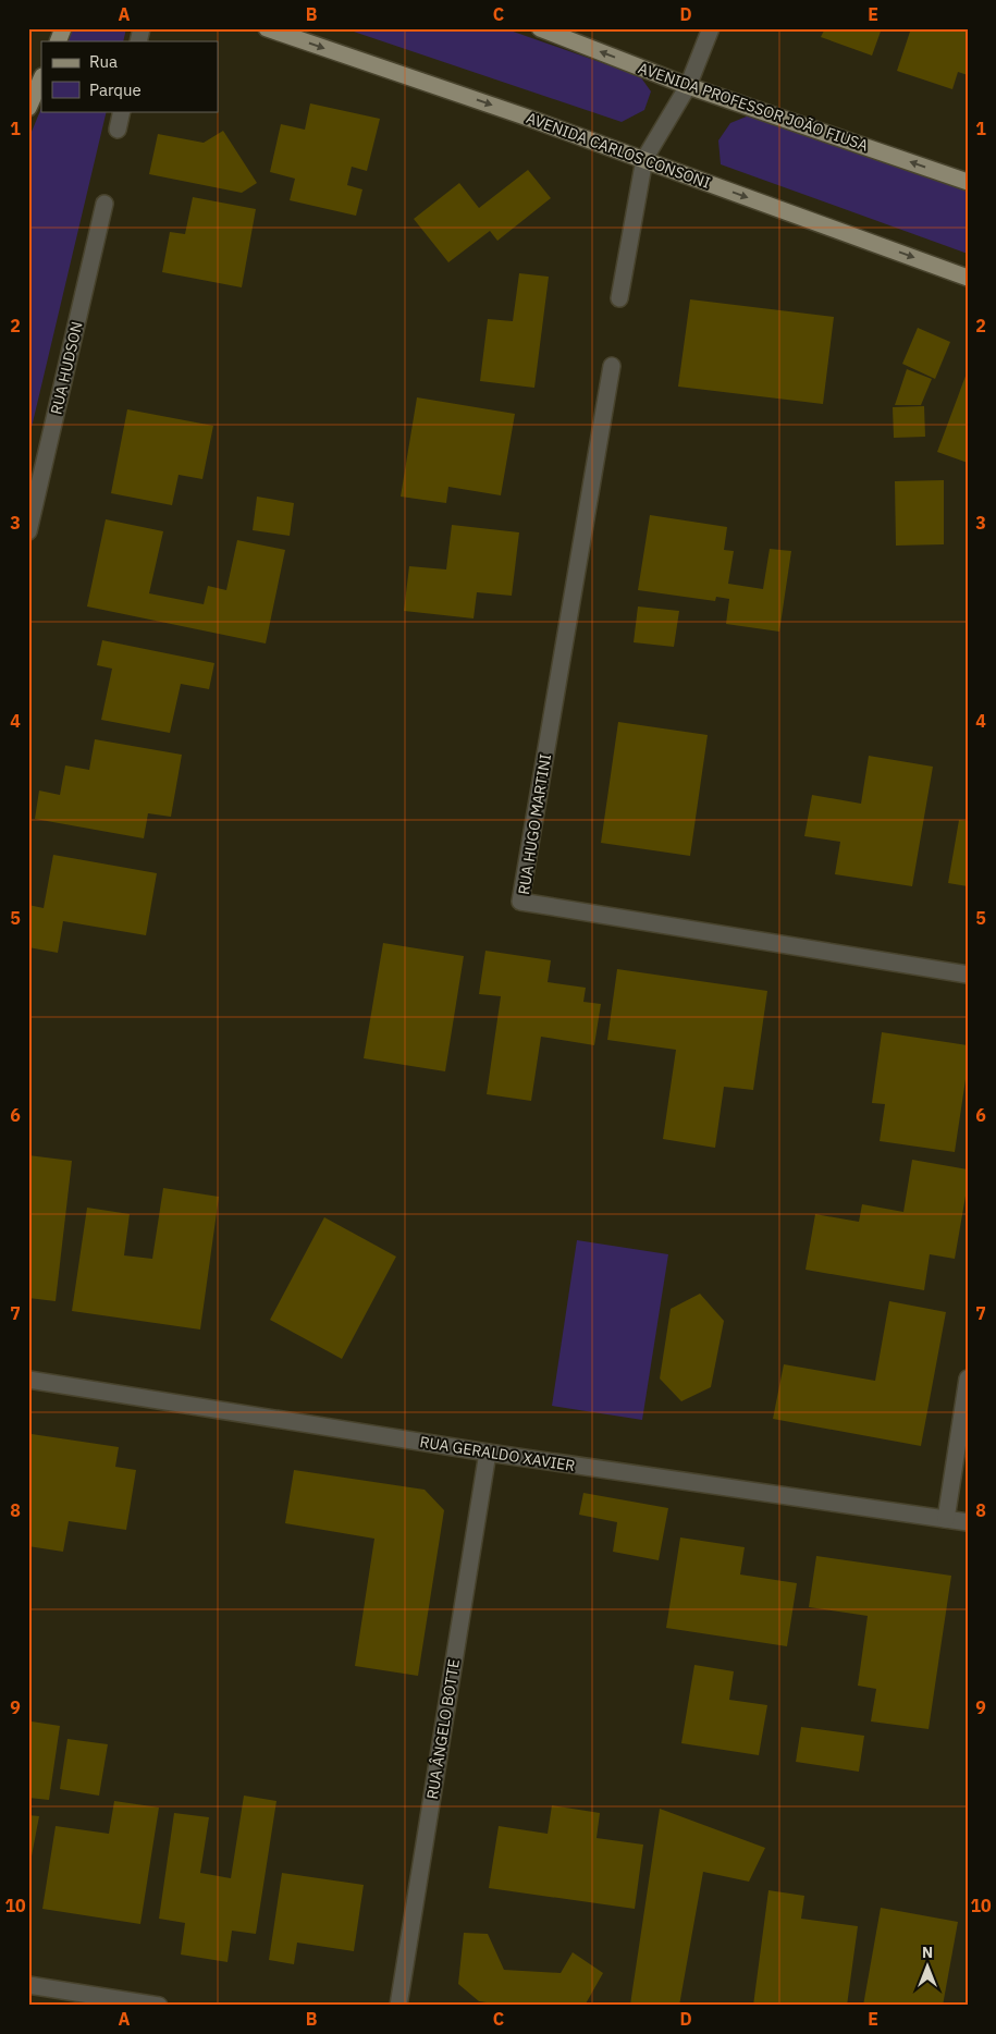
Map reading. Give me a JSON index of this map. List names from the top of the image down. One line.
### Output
{"streets":{"main road":["AVENIDA PROFESSOR JOÃO FIUSA","AVENIDA CARLOS CONSONI"],"street":["RUA HUDSON","RUA HUGO MARTINI","RUA GERALDO XAVIER","RUA ÂNGELO BOTTE"]},"crossings":[["RUA GERALDO XAVIER","RUA ÂNGELO BOTTE"]],"one_way":["AVENIDA PROFESSOR JOÃO FIUSA","AVENIDA CARLOS CONSONI"],"legend":["Rua","Parque"],"north":"top","grid":{"columns":["A","B","C","D","E"],"rows":["1","2","3","4","5","6","7","8","9","10"]}}
